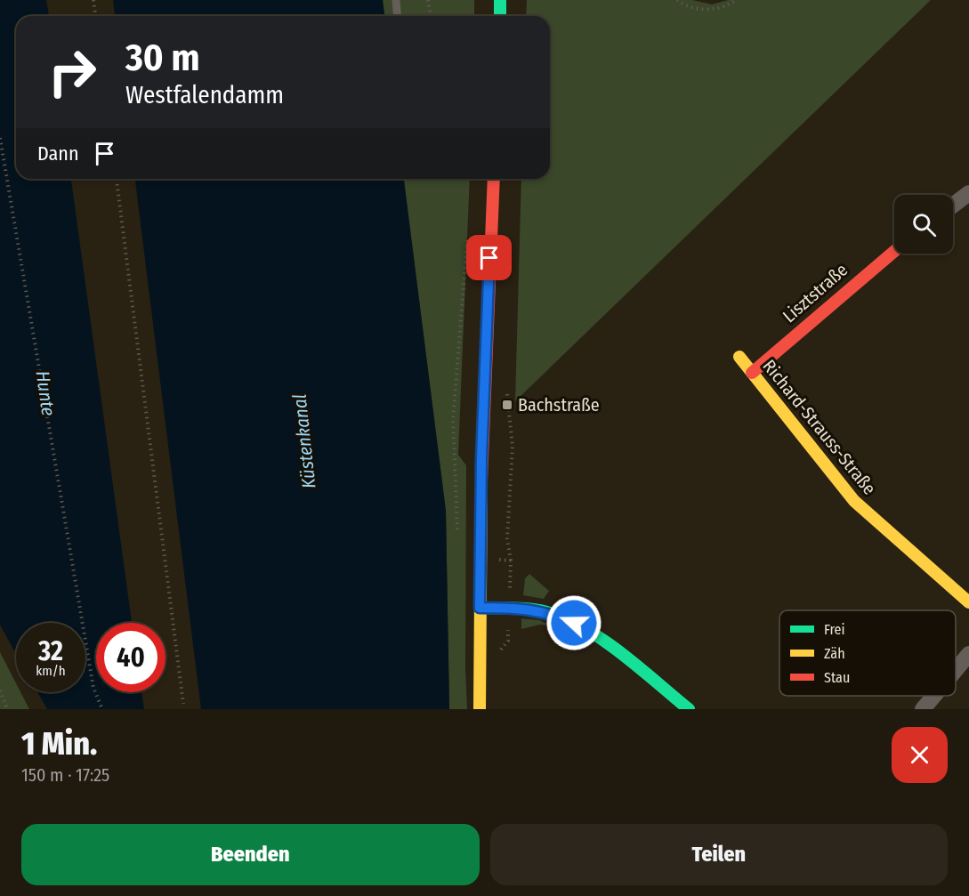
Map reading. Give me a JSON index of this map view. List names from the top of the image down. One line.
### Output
{"streets":{"street":["Lisztstraße","Richard-Strauss-Straße"]},"crossings":[["Lisztstraße","Richard-Strauss-Straße"]],"water":["Hunte","Küstenkanal"],"places":{"transit":["Bachstraße"]},"legend":["Frei","Zäh","Stau"],"page":{"turn":["30 m","Westfalendamm"],"then":"Dann","speed":"32 km/h","limit":"40","heading":["1 Min.","150 m · 17:25"],"buttons":["Beenden","Teilen"]}}
